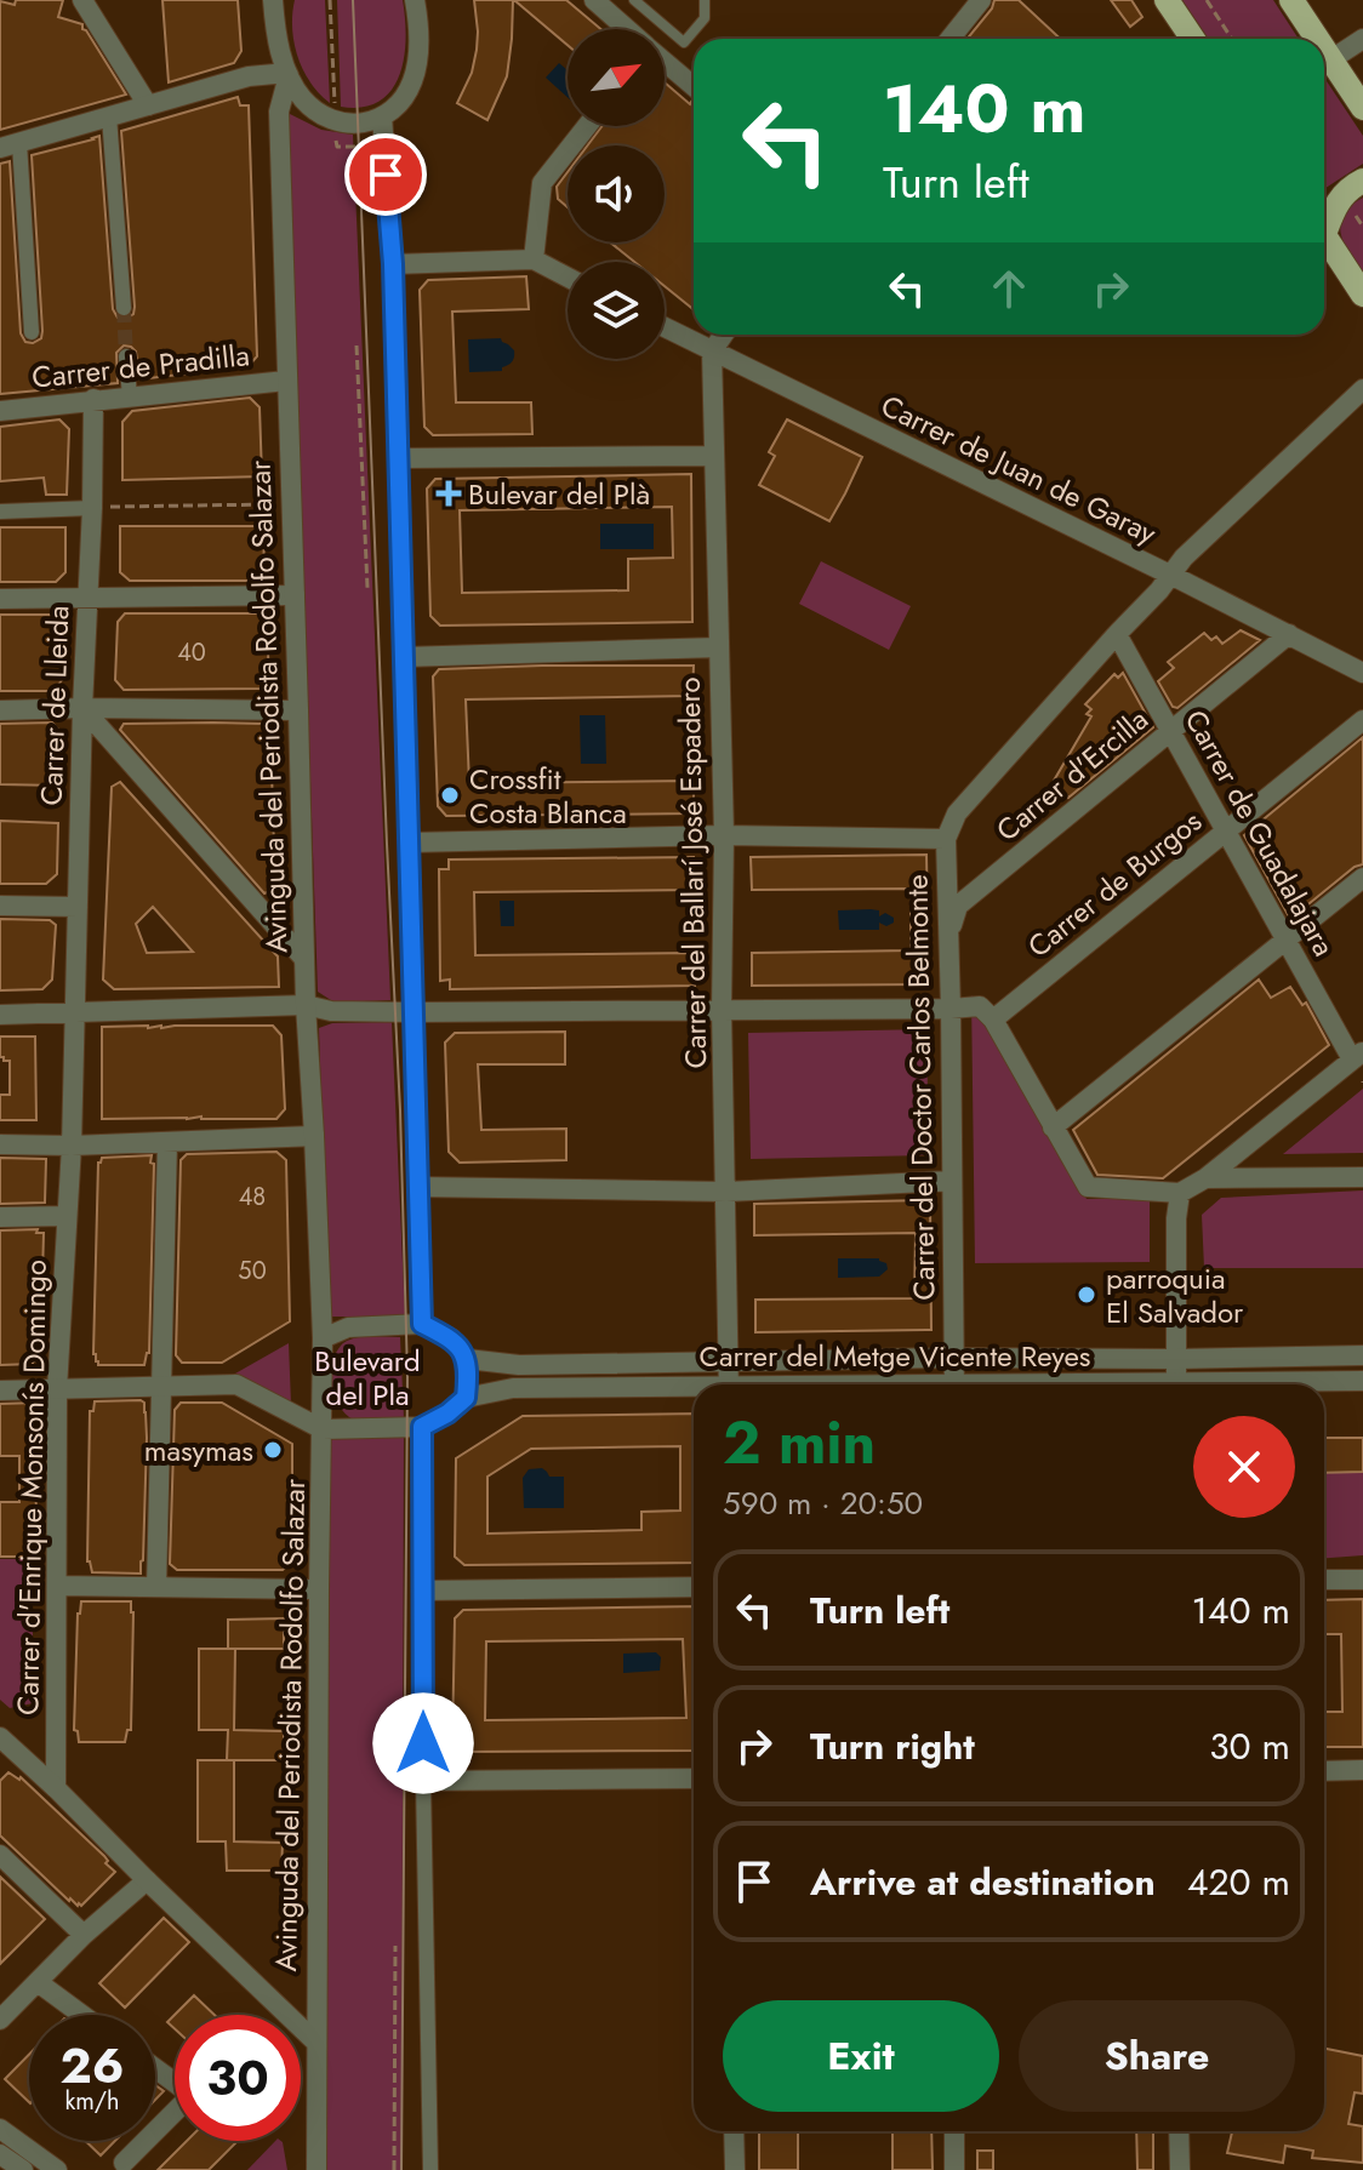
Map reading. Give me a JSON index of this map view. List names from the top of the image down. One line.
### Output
{"streets":{"street":["Carrer de Pradilla","Carrer de Juan de Garay","Carrer de Lleida","Avinguda del Periodista Rodolfo Salazar","Carrer d'Ercilla","Carrer de Guadalajara","Carrer del Ballarí José Espadero","Carrer de Burgos","Carrer del Doctor Carlos Belmonte","Carrer del Metge Vicente Reyes","Carrer d'Enrique Monsonís Domingo"]},"crossings":[["Carrer de Pradilla","Carrer de Lleida"],["Carrer de Pradilla","Avinguda del Periodista Rodolfo Salazar"],["Carrer de Juan de Garay","Carrer d'Ercilla"],["Carrer de Juan de Garay","Carrer del Ballarí José Espadero"],["Carrer de Lleida","Carrer d'Enrique Monsonís Domingo"],["Avinguda del Periodista Rodolfo Salazar","Carrer del Metge Vicente Reyes"],["Carrer d'Ercilla","Carrer de Guadalajara"],["Carrer d'Ercilla","Carrer del Doctor Carlos Belmonte"],["Carrer de Guadalajara","Carrer de Burgos"],["Carrer del Ballarí José Espadero","Carrer del Metge Vicente Reyes"],["Carrer del Doctor Carlos Belmonte","Carrer del Metge Vicente Reyes"]],"parks":["Bulevard del Pla"],"places":{"health":["Bulevar del Plà"],"other":["Crossfit Costa Blanca","parroquia El Salvador","masymas"]},"house_numbers":["40","48","50"],"north":"top right","page":{"turn":["140 m","Turn left"],"heading":["2 min","590 m · 20:50"],"list":[{"name":"Turn left","value":"140 m"},{"name":"Turn right","value":"30 m"},{"name":"Arrive at destination","value":"420 m"}],"buttons":["Exit","Share"],"speed":"26 km/h","limit":"30"}}
